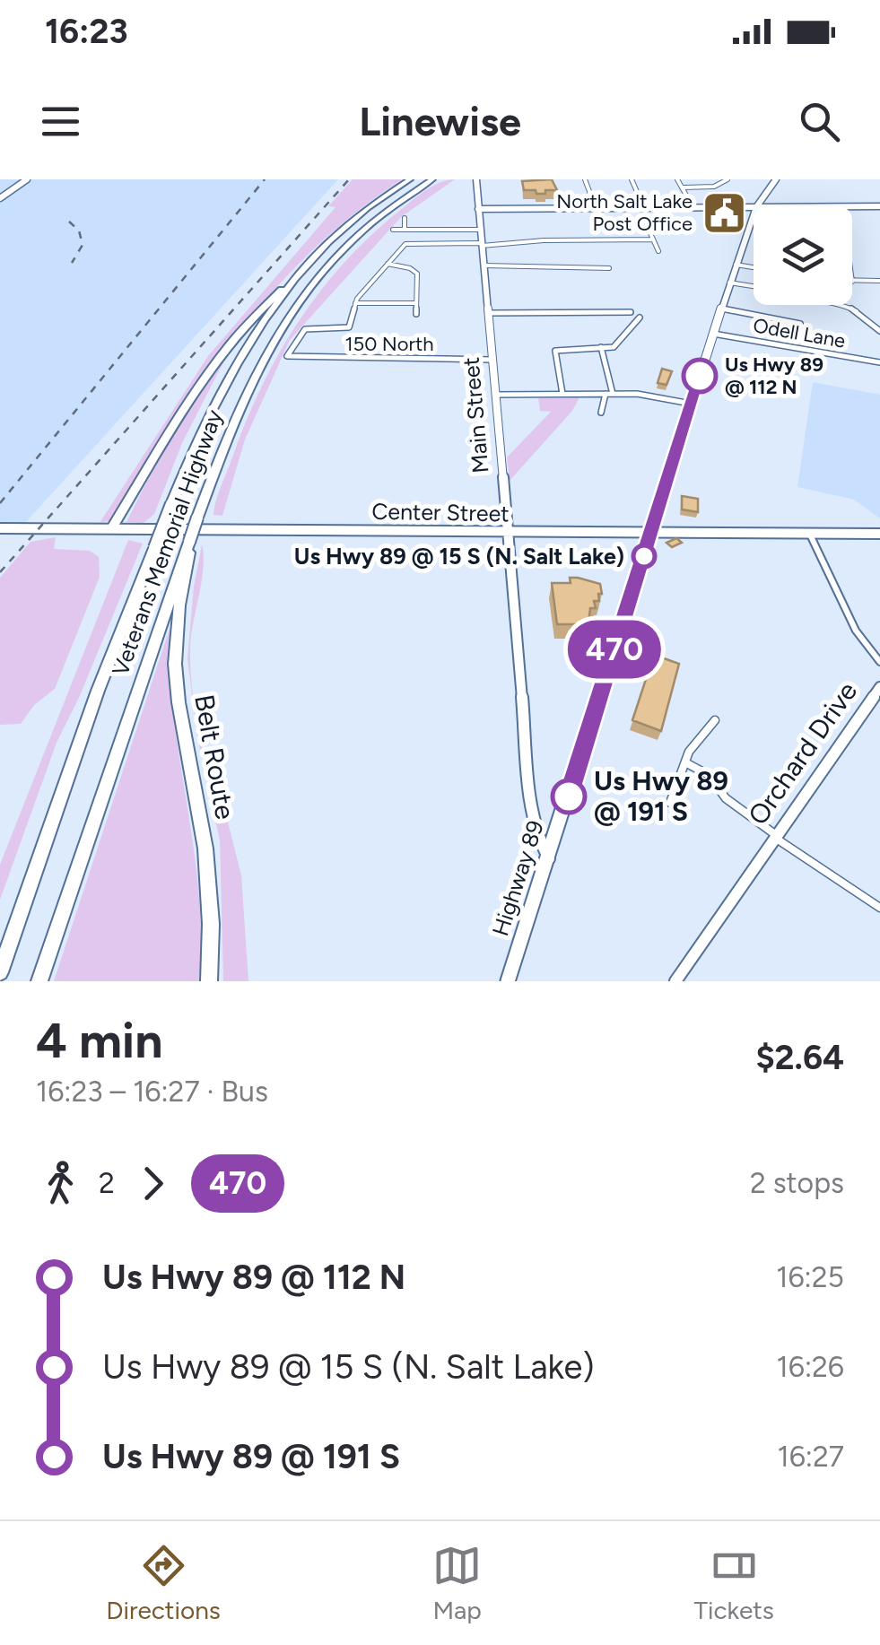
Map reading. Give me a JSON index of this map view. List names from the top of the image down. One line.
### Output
{"streets":{"highway":["Veterans Memorial Highway","Belt Route"],"main road":["Highway 89"],"street":["Odell Lane","150 North","Main Street","Center Street","Orchard Drive"]},"crossings":[["Odell Lane","Highway 89"],["150 North","Main Street"],["Main Street","Center Street"],["Main Street","Highway 89"],["Center Street","Highway 89"],["Veterans Memorial Highway","Belt Route"]],"places":{"public building":["North Salt Lake Post Office"],"other":["Us Hwy 89 @ 112 N","Us Hwy 89 @ 15 S (N. Salt Lake)","Us Hwy 89 @ 191 S"]},"lines":["bus line 470"],"page":{"status":"16:23","header":"Linewise","on_map":"470","heading":["4 min","16:23 – 16:27 · Bus","$2.64"],"legs":["2","470","2 stops"],"list":[{"name":"Us Hwy 89 @ 112 N","value":"16:25"},{"name":"Us Hwy 89 @ 15 S (N. Salt Lake)","value":"16:26"},{"name":"Us Hwy 89 @ 191 S","value":"16:27"}],"tabs":["Directions","Map","Tickets"]}}
